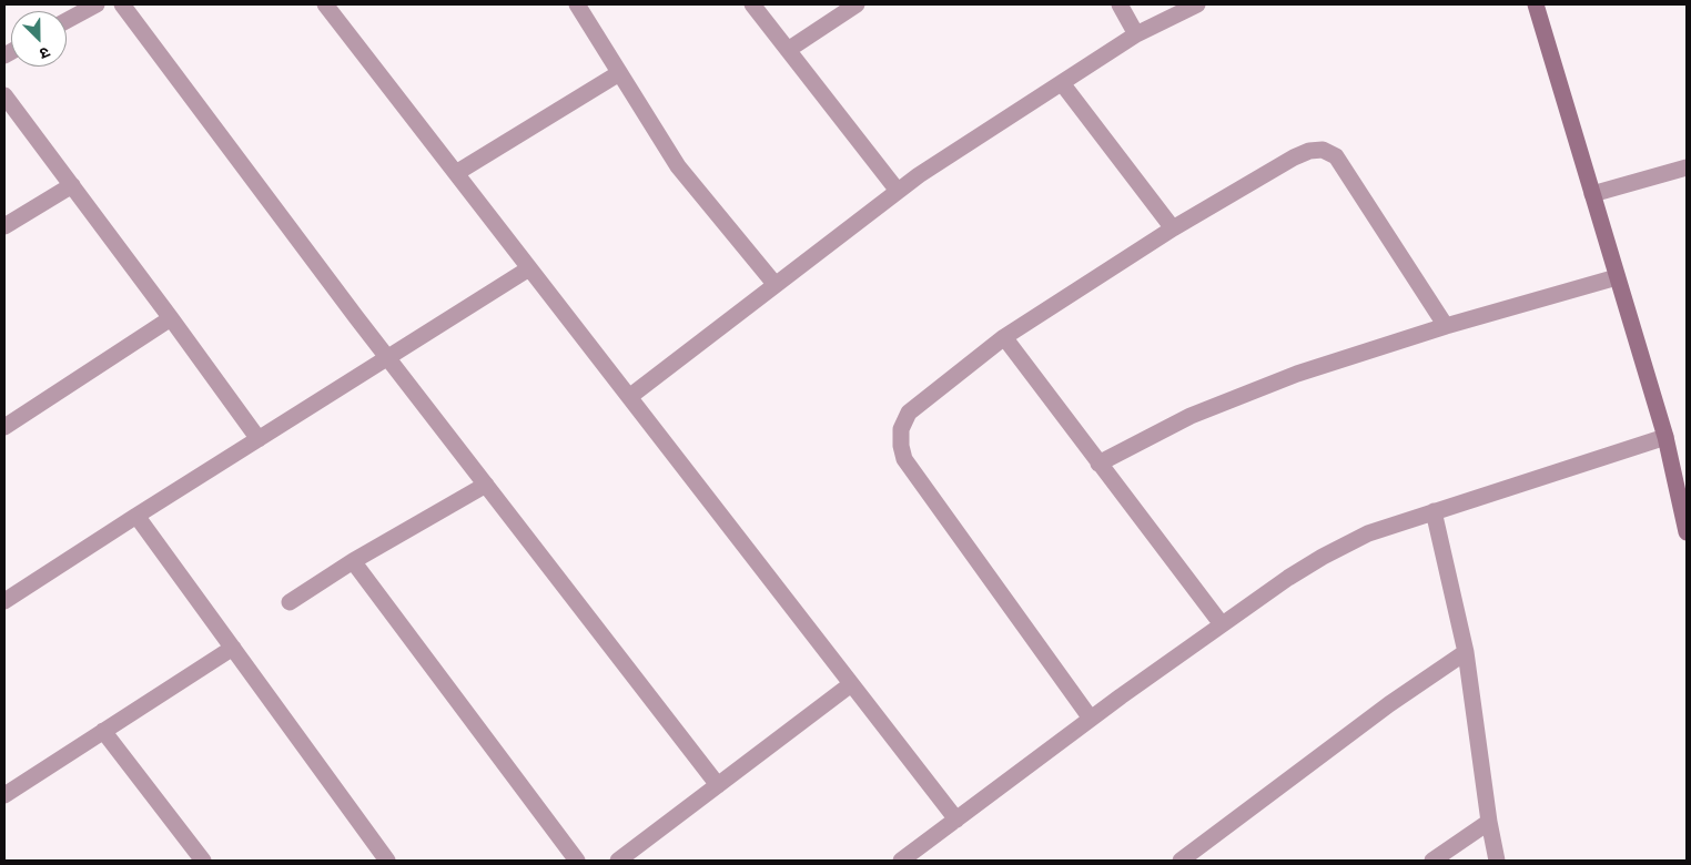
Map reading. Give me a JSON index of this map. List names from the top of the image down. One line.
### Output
{"north":"bottom right"}
